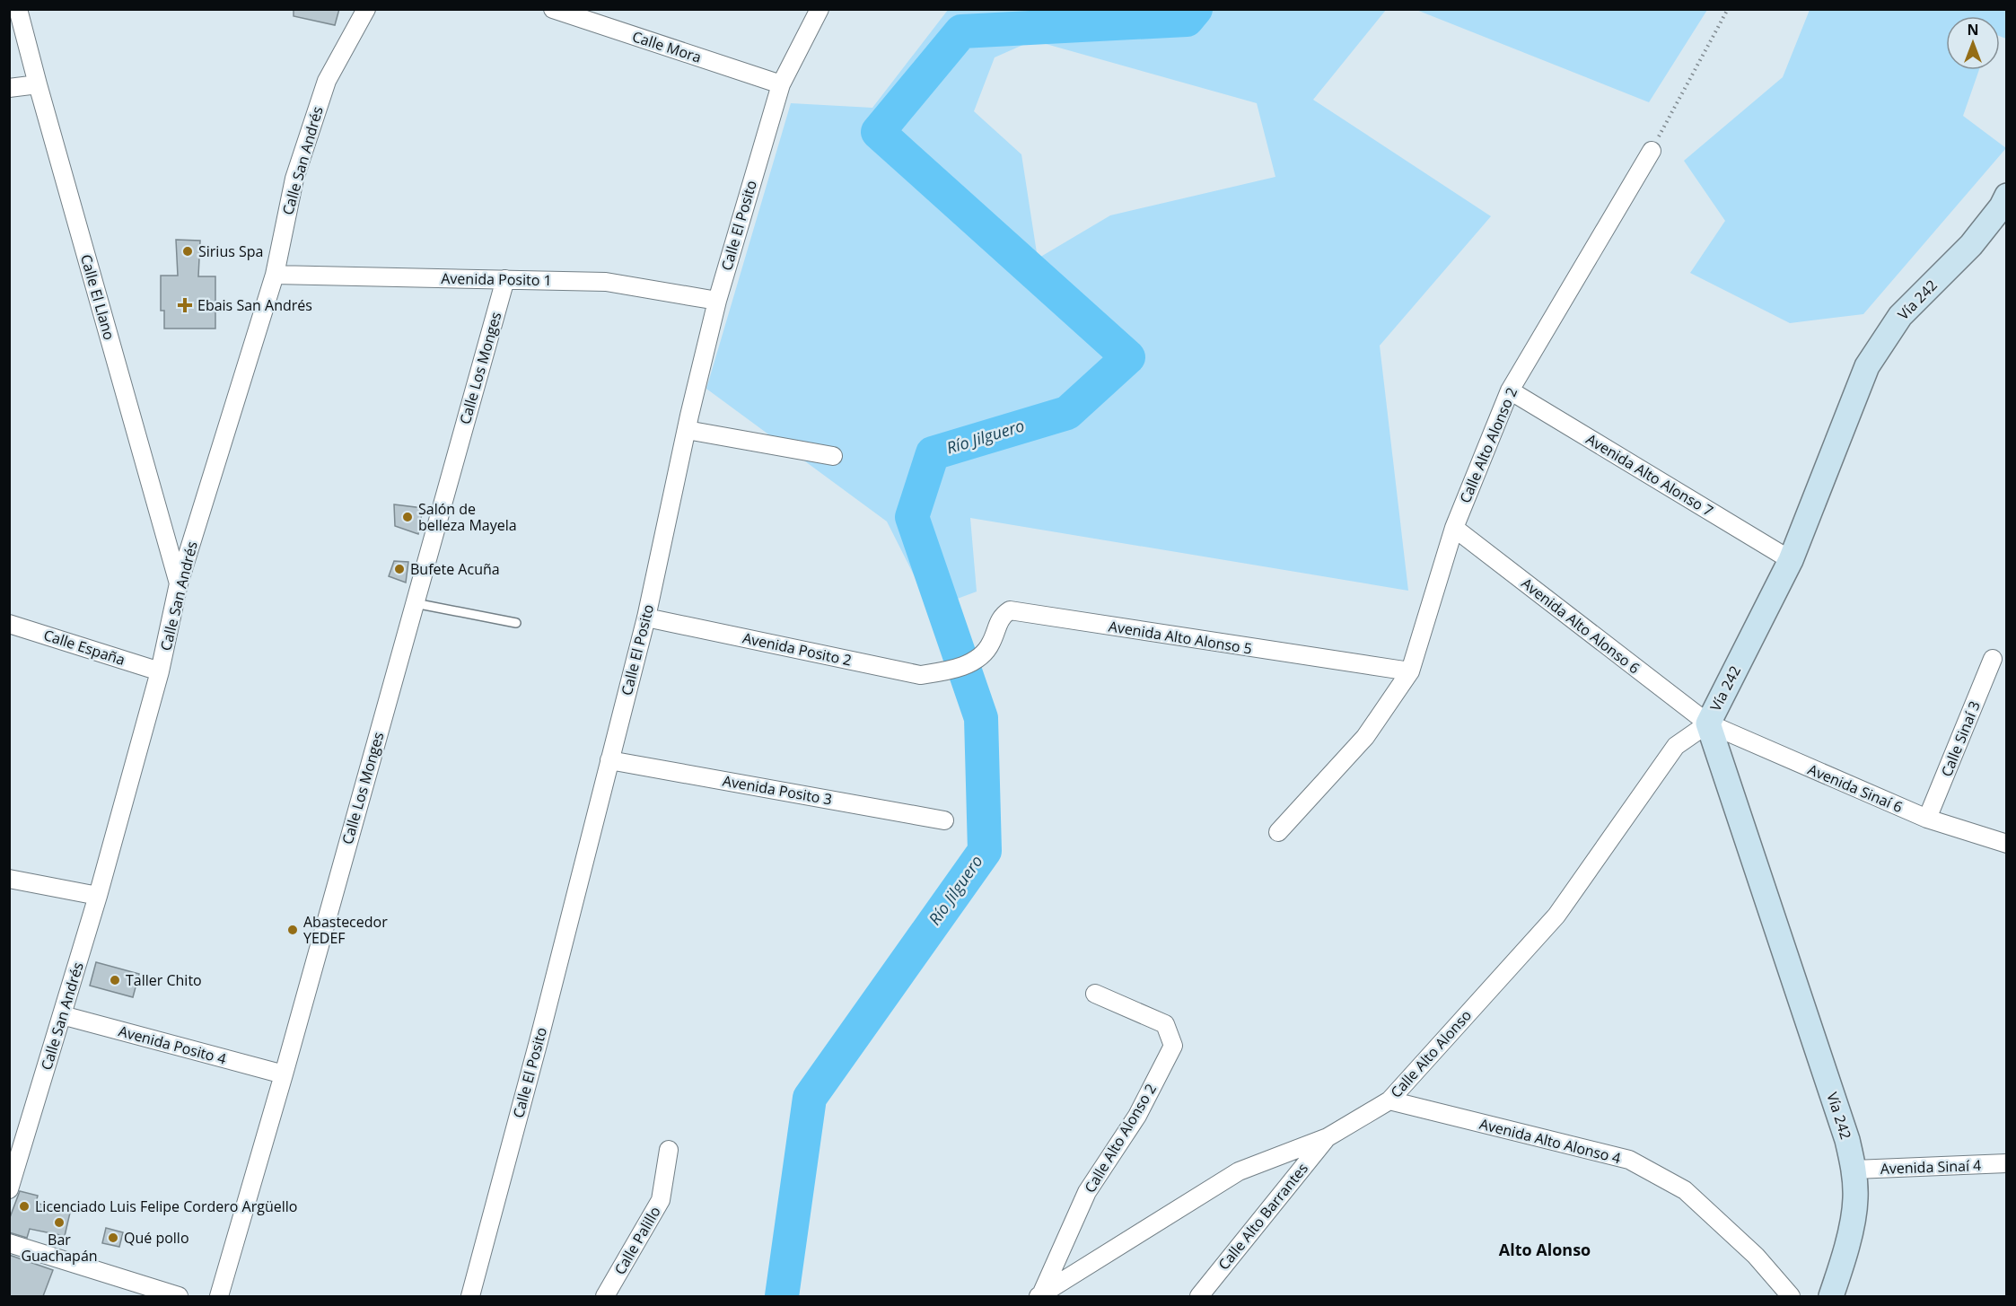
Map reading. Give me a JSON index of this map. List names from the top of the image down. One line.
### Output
{"streets":{"main road":["Vía 242"],"street":["Calle Mora","Calle San Andrés","Calle El Posito","Avenida Posito 1","Calle El Llano","Calle Los Monges","Calle Alto Alonso 2","Avenida Alto Alonso 7","Avenida Alto Alonso 6","Avenida Alto Alonso 5","Calle España","Avenida Posito 2","Calle Sinaí 3","Avenida Sinaí 6","Avenida Posito 3","Avenida Posito 4","Calle Alto Alonso","Avenida Alto Alonso 4","Avenida Sinaí 4","Calle Alto Barrantes","Calle Palillo"]},"crossings":[["Calle Mora","Calle El Posito"],["Calle San Andrés","Avenida Posito 1"],["Calle San Andrés","Calle El Llano"],["Calle San Andrés","Calle España"],["Calle San Andrés","Avenida Posito 4"],["Calle El Posito","Avenida Posito 1"],["Calle El Posito","Avenida Posito 2"],["Calle El Posito","Avenida Posito 3"],["Avenida Posito 1","Calle Los Monges"],["Vía 242","Avenida Alto Alonso 7"],["Vía 242","Avenida Alto Alonso 6"],["Vía 242","Avenida Sinaí 6"],["Vía 242","Calle Alto Alonso"],["Vía 242","Avenida Sinaí 4"],["Calle Los Monges","Avenida Posito 4"],["Calle Alto Alonso 2","Avenida Alto Alonso 7"],["Calle Alto Alonso 2","Avenida Alto Alonso 6"],["Calle Alto Alonso 2","Avenida Alto Alonso 5"],["Calle Alto Alonso 2","Calle Alto Alonso"],["Avenida Alto Alonso 6","Avenida Sinaí 6"],["Avenida Alto Alonso 6","Calle Alto Alonso"],["Avenida Alto Alonso 5","Avenida Posito 2"],["Calle Sinaí 3","Avenida Sinaí 6"],["Avenida Sinaí 6","Calle Alto Alonso"],["Calle Alto Alonso","Avenida Alto Alonso 4"],["Calle Alto Alonso","Calle Alto Barrantes"]],"districts":["Alto Alonso"],"water":["Río Jilguero"],"places":{"other":["Sirius Spa","Salón de belleza Mayela","Bufete Acuña","Abastecedor YEDEF","Taller Chito","Licenciado Luis Felipe Cordero Argüello","Bar Guachapán","Qué pollo"],"health":["Ebais San Andrés"]},"north":"top"}
